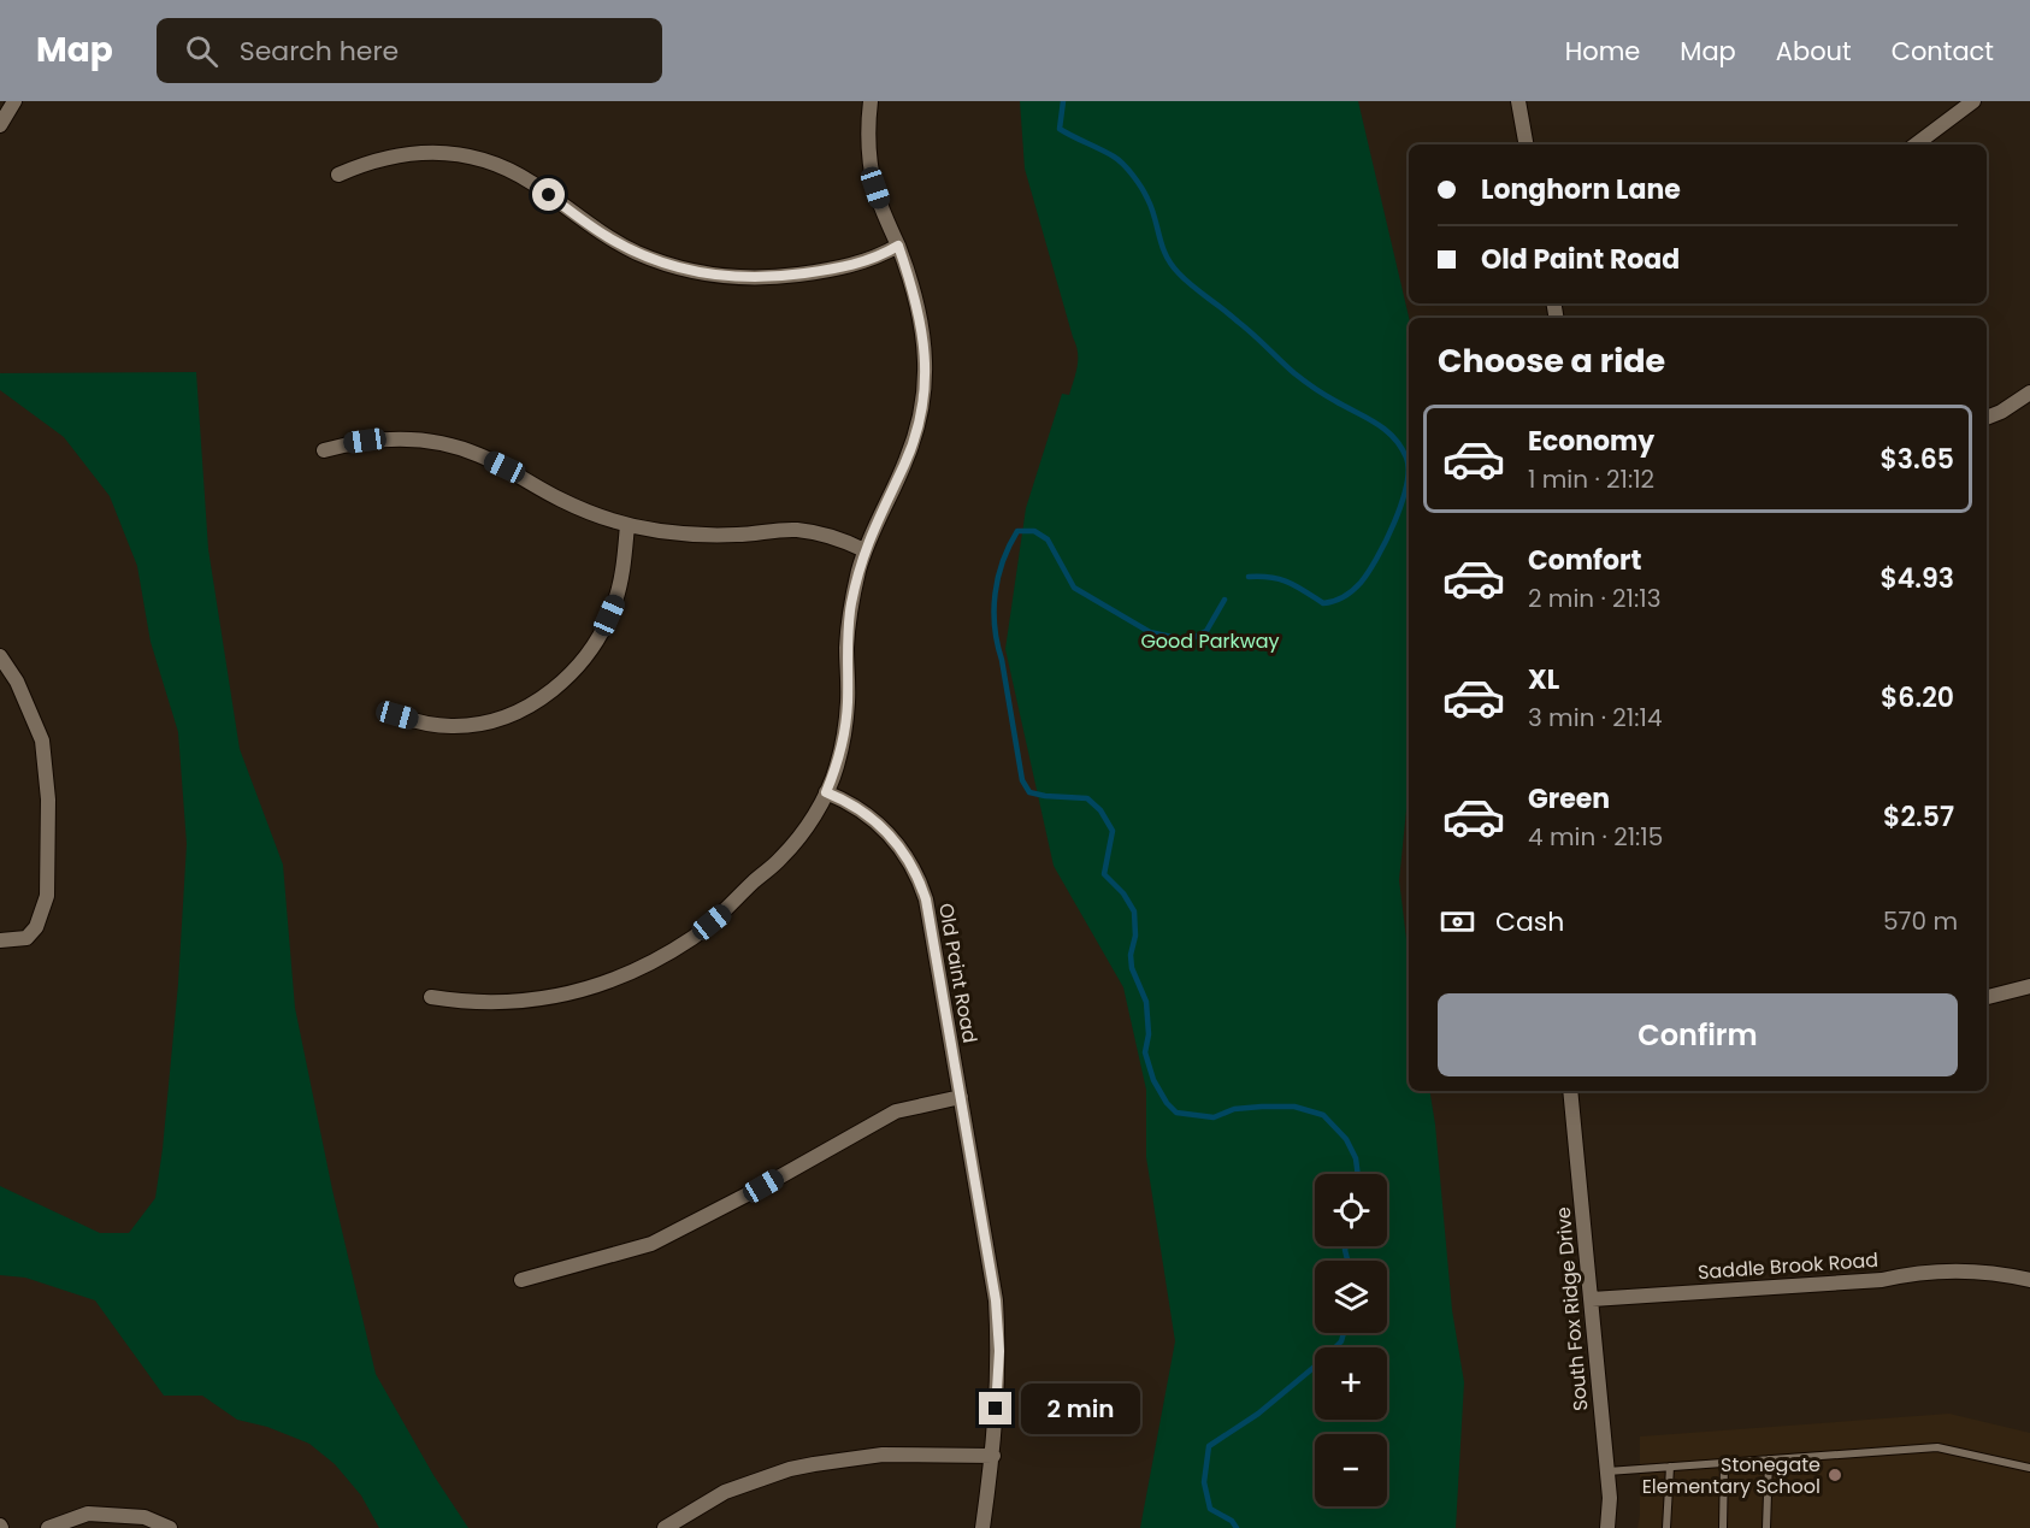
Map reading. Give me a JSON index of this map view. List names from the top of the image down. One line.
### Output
{"streets":{"street":["Old Paint Road","Saddle Brook Road","South Fox Ridge Drive"]},"crossings":[["Saddle Brook Road","South Fox Ridge Drive"]],"parks":["Good Parkway"],"places":["Stonegate Elementary School"],"page":{"header":"Map","search":"Search here","nav":["Home","Map","About","Contact"],"banner":["Longhorn Lane","Old Paint Road"],"heading":"Choose a ride","list":[{"name":"Economy","note":"1 min · 21:12","value":"$3.65"},{"name":"Comfort","note":"2 min · 21:13","value":"$4.93"},{"name":"XL","note":"3 min · 21:14","value":"$6.20"},{"name":"Green","note":"4 min · 21:15","value":"$2.57"}],"pay":["Cash","570 m"],"buttons":"Confirm","map_buttons":["+","−"],"bubble":"2 min"}}
